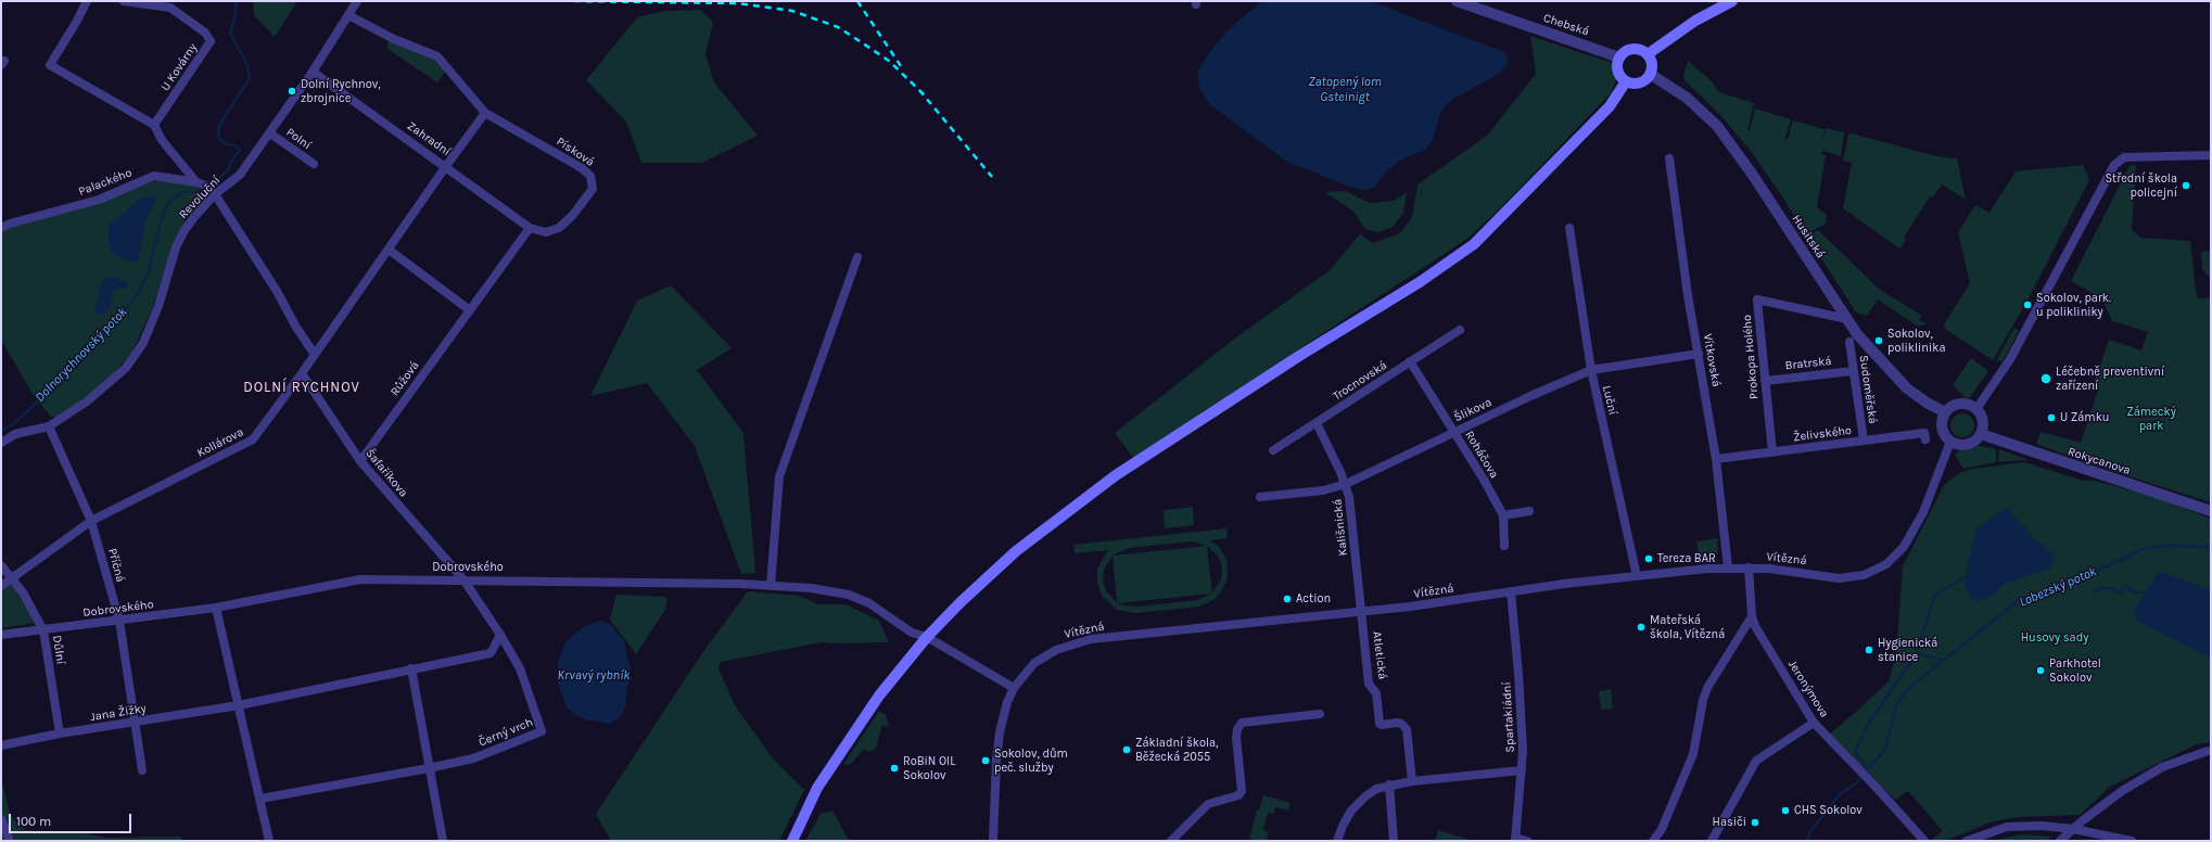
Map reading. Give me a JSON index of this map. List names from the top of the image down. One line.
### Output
{"streets":{"street":["Chebská","U Kovárny","Polní","Zahradní","Písková","Palackého","Revoluční","Husitská","Prokopa Holého","Vítkovská","Bratrská","Růžová","Trocnovská","Sudoměřská","Luční","Šlikova","Želivského","Kollárova","Roháčova","Rokycanova","Šafaříkova","Kališnická","Vítězná","Příčná","Dobrovského","Důlní","Atletická","Jeronýmova","Jana Žižky","Spartakiádní","Černý vrch"]},"crossings":[["Chebská","Husitská"],["Polní","Revoluční"],["Zahradní","Písková"],["Zahradní","Revoluční"],["Zahradní","Růžová"],["Zahradní","Kollárova"],["Písková","Revoluční"],["Písková","Růžová"],["Palackého","Revoluční"],["Revoluční","Příčná"],["Husitská","Prokopa Holého"],["Husitská","Rokycanova"],["Husitská","Vítězná"],["Prokopa Holého","Bratrská"],["Prokopa Holého","Želivského"],["Vítkovská","Šlikova"],["Vítkovská","Želivského"],["Vítkovská","Vítězná"],["Bratrská","Sudoměřská"],["Růžová","Šafaříkova"],["Trocnovská","Roháčova"],["Trocnovská","Kališnická"],["Sudoměřská","Želivského"],["Luční","Šlikova"],["Luční","Vítězná"],["Šlikova","Roháčova"],["Šlikova","Kališnická"],["Kollárova","Šafaříkova"],["Kollárova","Příčná"],["Kollárova","Důlní"],["Rokycanova","Vítězná"],["Šafaříkova","Dobrovského"],["Šafaříkova","Černý vrch"],["Kališnická","Vítězná"],["Kališnická","Atletická"],["Vítězná","Dobrovského"],["Vítězná","Atletická"],["Vítězná","Jeronýmova"],["Vítězná","Spartakiádní"],["Příčná","Dobrovského"],["Příčná","Jana Žižky"],["Dobrovského","Důlní"],["Dobrovského","Černý vrch"],["Důlní","Jana Žižky"]],"districts":["DOLNÍ RYCHNOV"],"water":["Zatopený lom Gsteinigt","Dolnorychnovský potok","Lobezský potok","Krvavý rybník"],"parks":["Zámecký park","Husovy sady"],"places":["Dolní Rychnov, zbrojnice","Střední škola policejní","Sokolov, park. u polikliniky","Sokolov, poliklinika","Léčebně preventivní zařízení","U Zámku","Tereza BAR","Action","Mateřská škola, Vítězná","Hygienická stanice","Parkhotel Sokolov","Základní škola, Běžecká 2055","Sokolov, dům peč. služby","RoBiN OIL Sokolov","CHS Sokolov","Hasiči"],"scale_bar":"100 m"}
